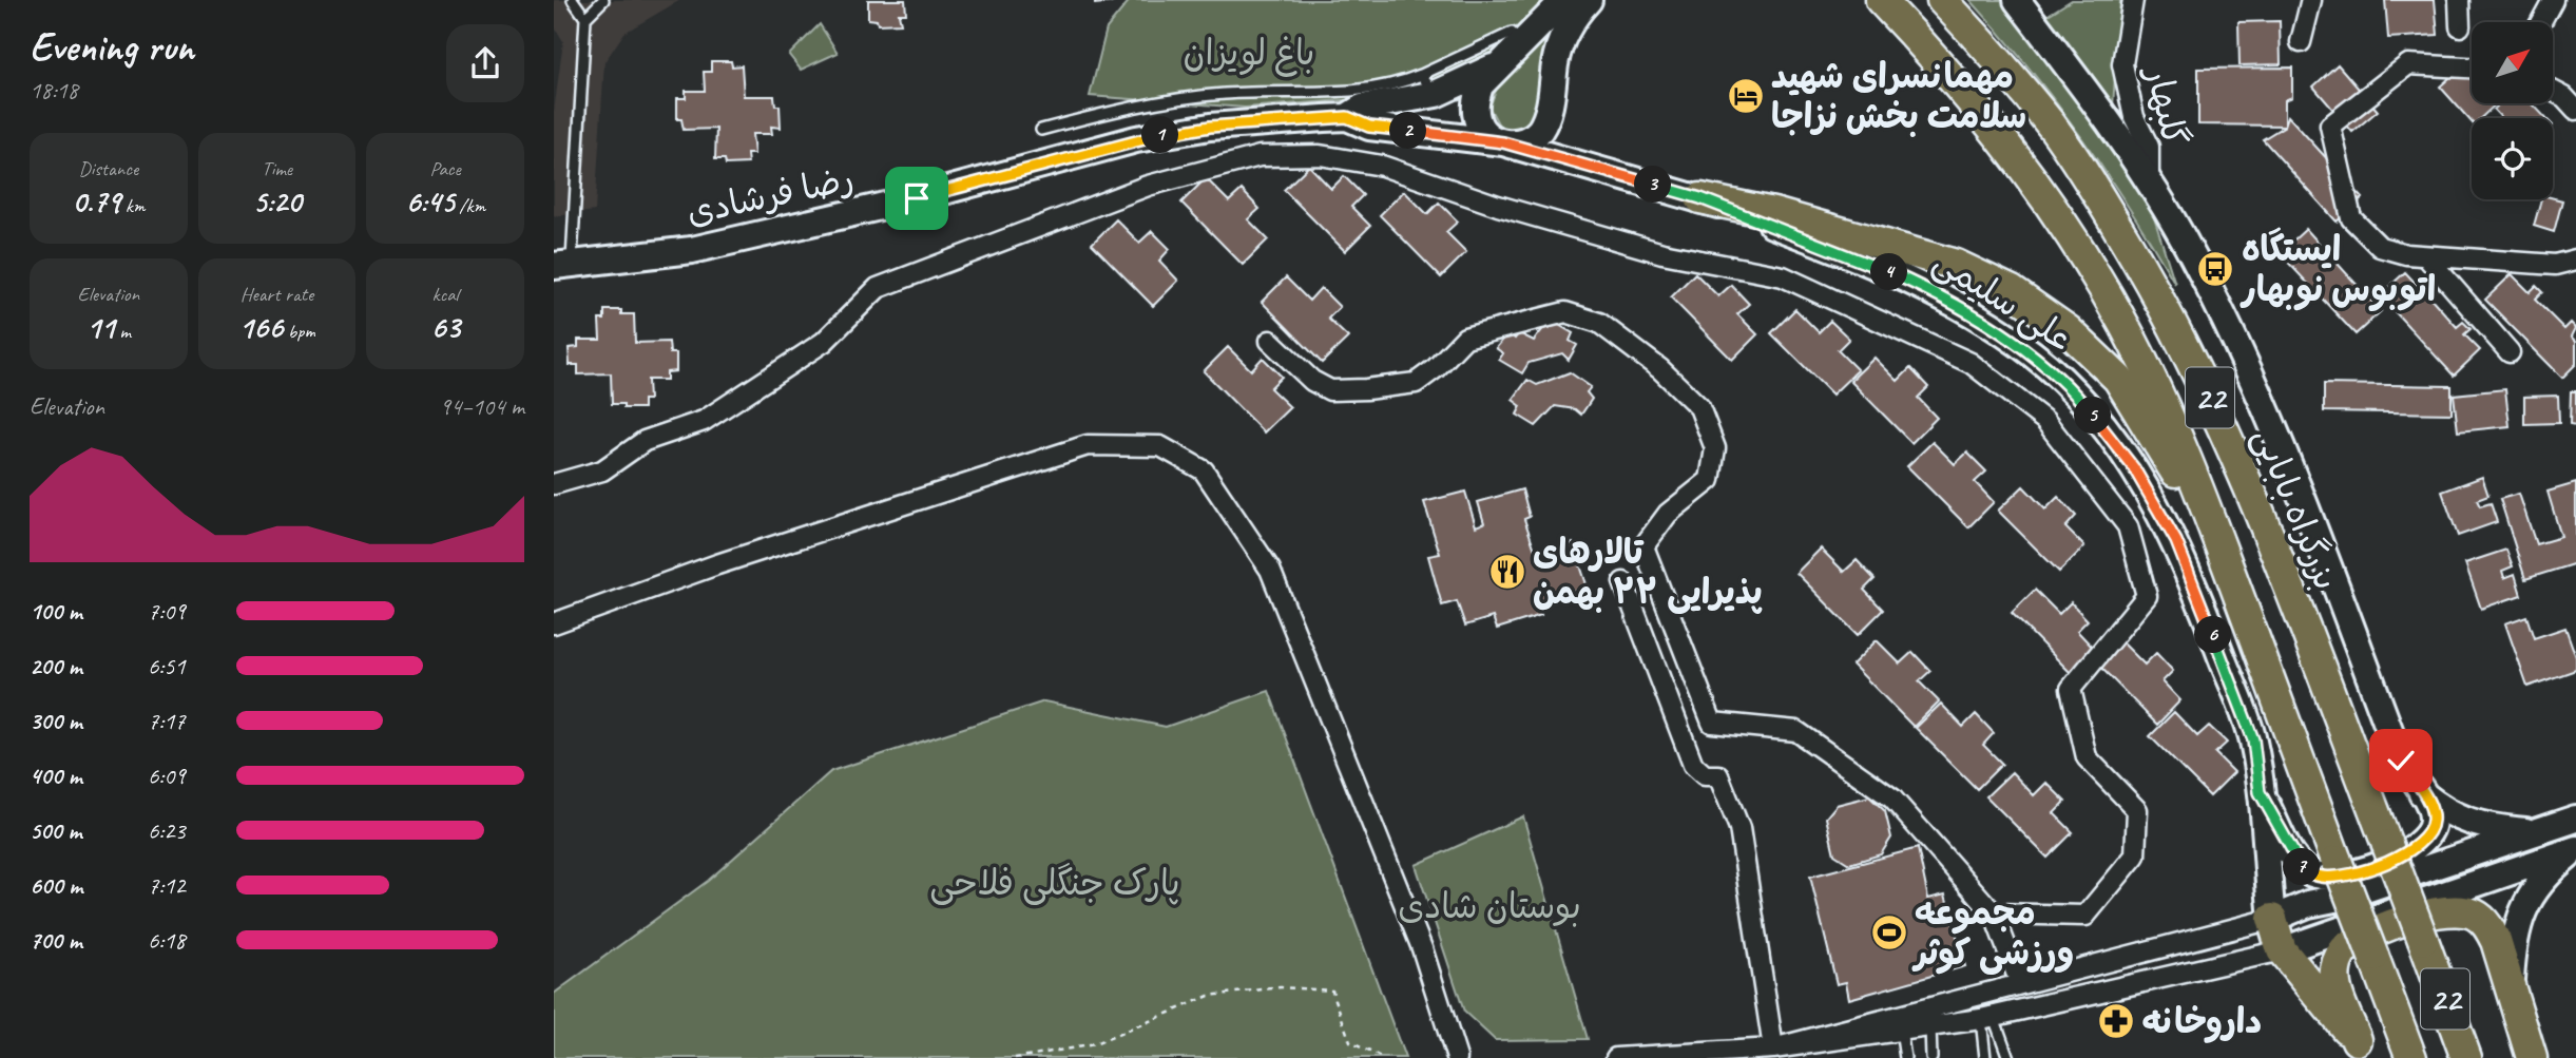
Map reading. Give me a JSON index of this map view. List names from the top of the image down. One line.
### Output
{"streets":{"main road":["رضا فرشادی","علی سلیمی","22","بزرگراه بابایی"],"street":["گلبهار"]},"crossings":[["رضا فرشادی","علی سلیمی"]],"parks":["باغ لویزان","پارک جنگلی فلاحی","بوستان شادی"],"places":{"hotel":["مهمانسرای شهید سلامت بخش نزاجا"],"bus stop":["ایستگاه اتوبوس نوبهار"],"restaurant":["تالارهای پذیرایی ۲۲ بهمن"],"sports":["مجموعه ورزشی کوثر"],"pharmacy":["داروخانه"]},"north":"top right","page":{"heading":["Evening run","18:18"],"pins":["2","1","3","4","5","6","7"],"stats":[["Distance","0.79 km"],["Time","5:20"],["Pace","6:45 /km"],["Elevation","11 m"],["Heart rate","166 bpm"],["kcal","63"]],"chart":["Elevation","94–104 m"],"list":[{"name":"100 m","note":"7:09"},{"name":"200 m","note":"6:51"},{"name":"300 m","note":"7:17"},{"name":"400 m","note":"6:09"},{"name":"500 m","note":"6:23"},{"name":"600 m","note":"7:12"},{"name":"700 m","note":"6:18"}]}}
